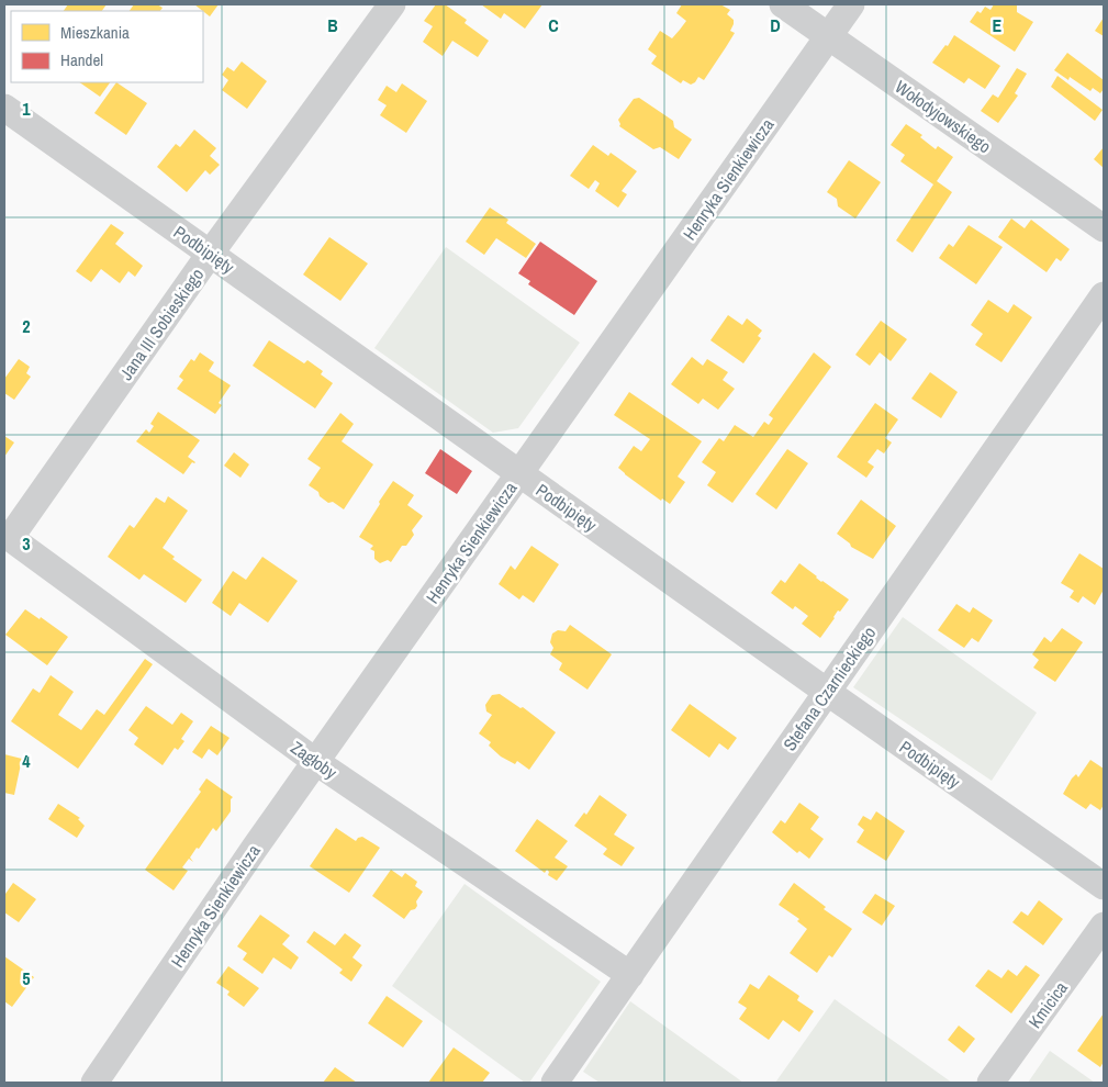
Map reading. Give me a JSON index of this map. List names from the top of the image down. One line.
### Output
{"streets":{"street":["Wołodyjowskiego","Henryka Sienkiewicza","Podbipięty","Jana III Sobieskiego","Stefana Czarnieckiego","Zagłoby","Kmicica"]},"crossings":[["Wołodyjowskiego","Henryka Sienkiewicza"],["Henryka Sienkiewicza","Podbipięty"],["Henryka Sienkiewicza","Zagłoby"],["Podbipięty","Jana III Sobieskiego"],["Podbipięty","Stefana Czarnieckiego"],["Jana III Sobieskiego","Zagłoby"],["Stefana Czarnieckiego","Zagłoby"]],"legend":["Mieszkania","Handel"],"grid":{"columns":["B","C","D","E"],"rows":["1","2","3","4","5"]}}
